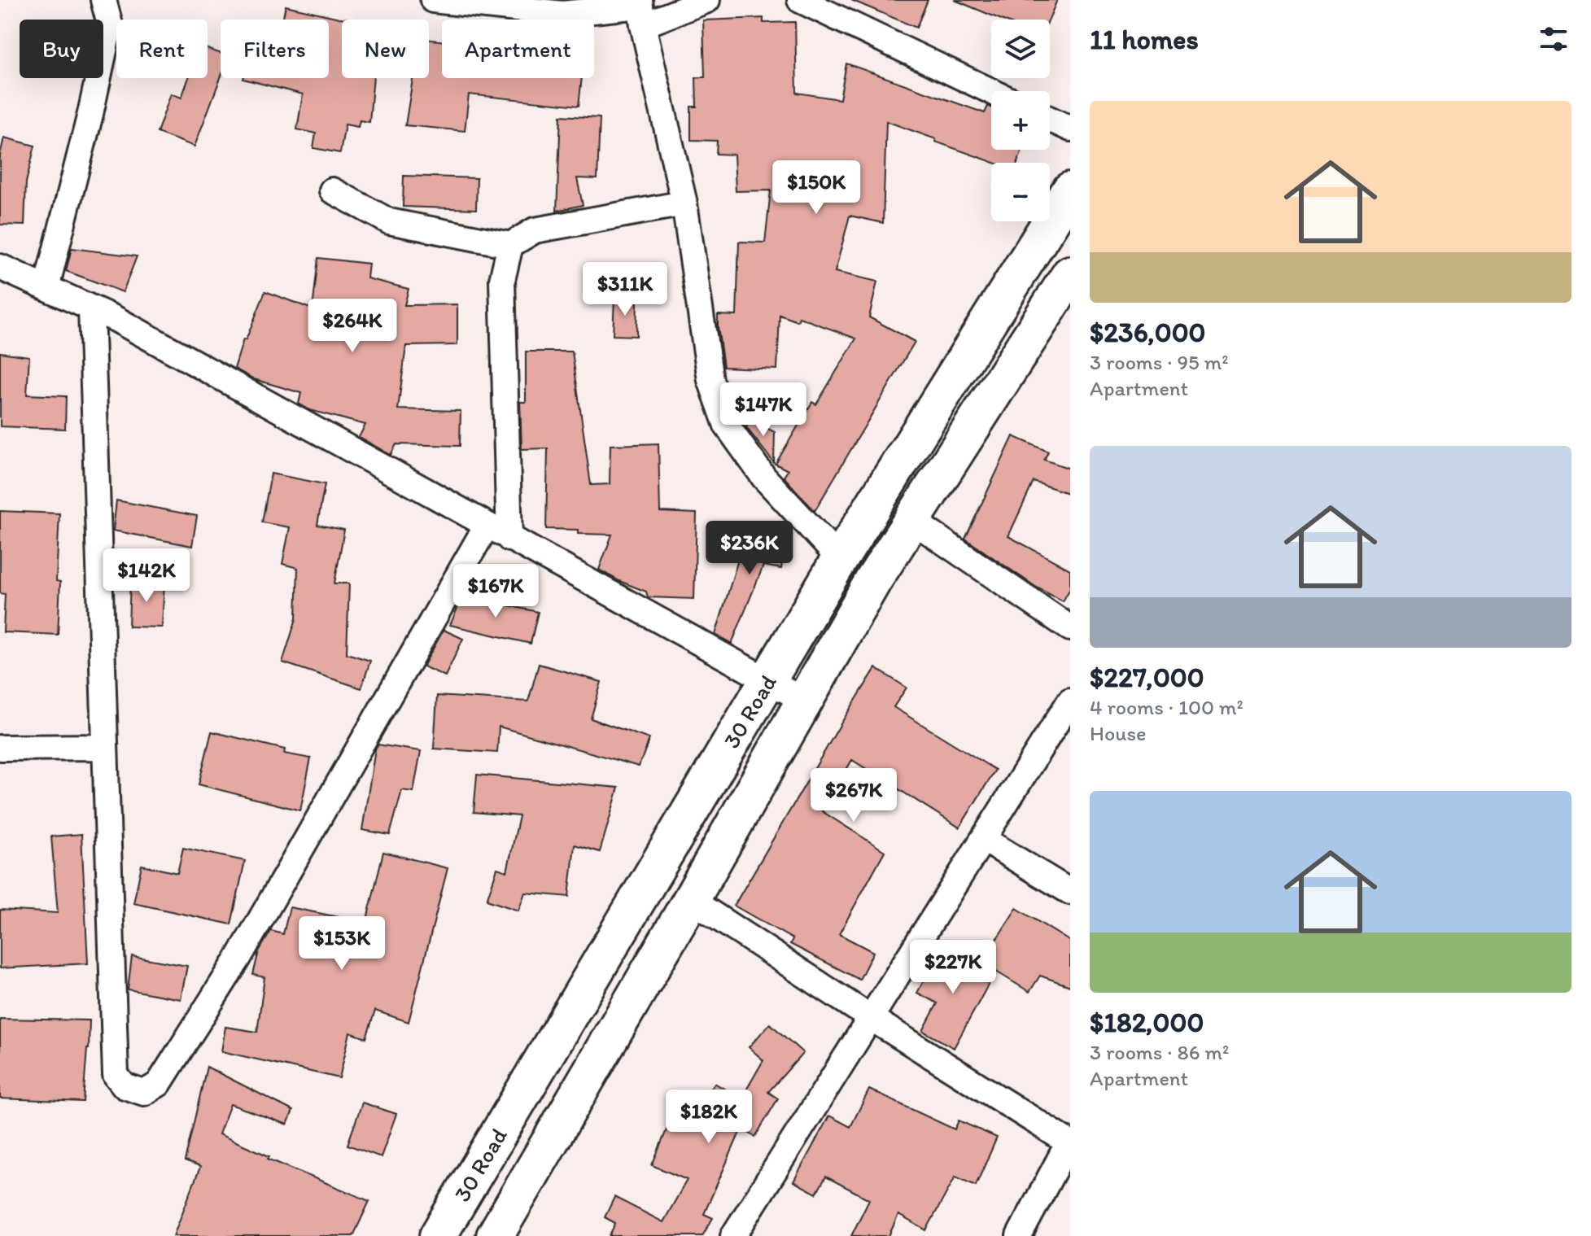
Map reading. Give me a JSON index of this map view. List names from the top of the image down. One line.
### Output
{"streets":{"main road":["30 Road"]},"page":{"heading":"11 homes","map_buttons":["+","−"],"chip":["Buy","Rent","Filters","New","Apartment"],"list":[{"name":"$236,000","note":"3 rooms · 95 m² · Apartment"},{"name":"$227,000","note":"4 rooms · 100 m² · House"},{"name":"$182,000","note":"3 rooms · 86 m² · Apartment"}],"price":["$150K","$311K","$264K","$147K","$236K","$142K","$167K","$267K","$153K","$227K","$182K"]}}
